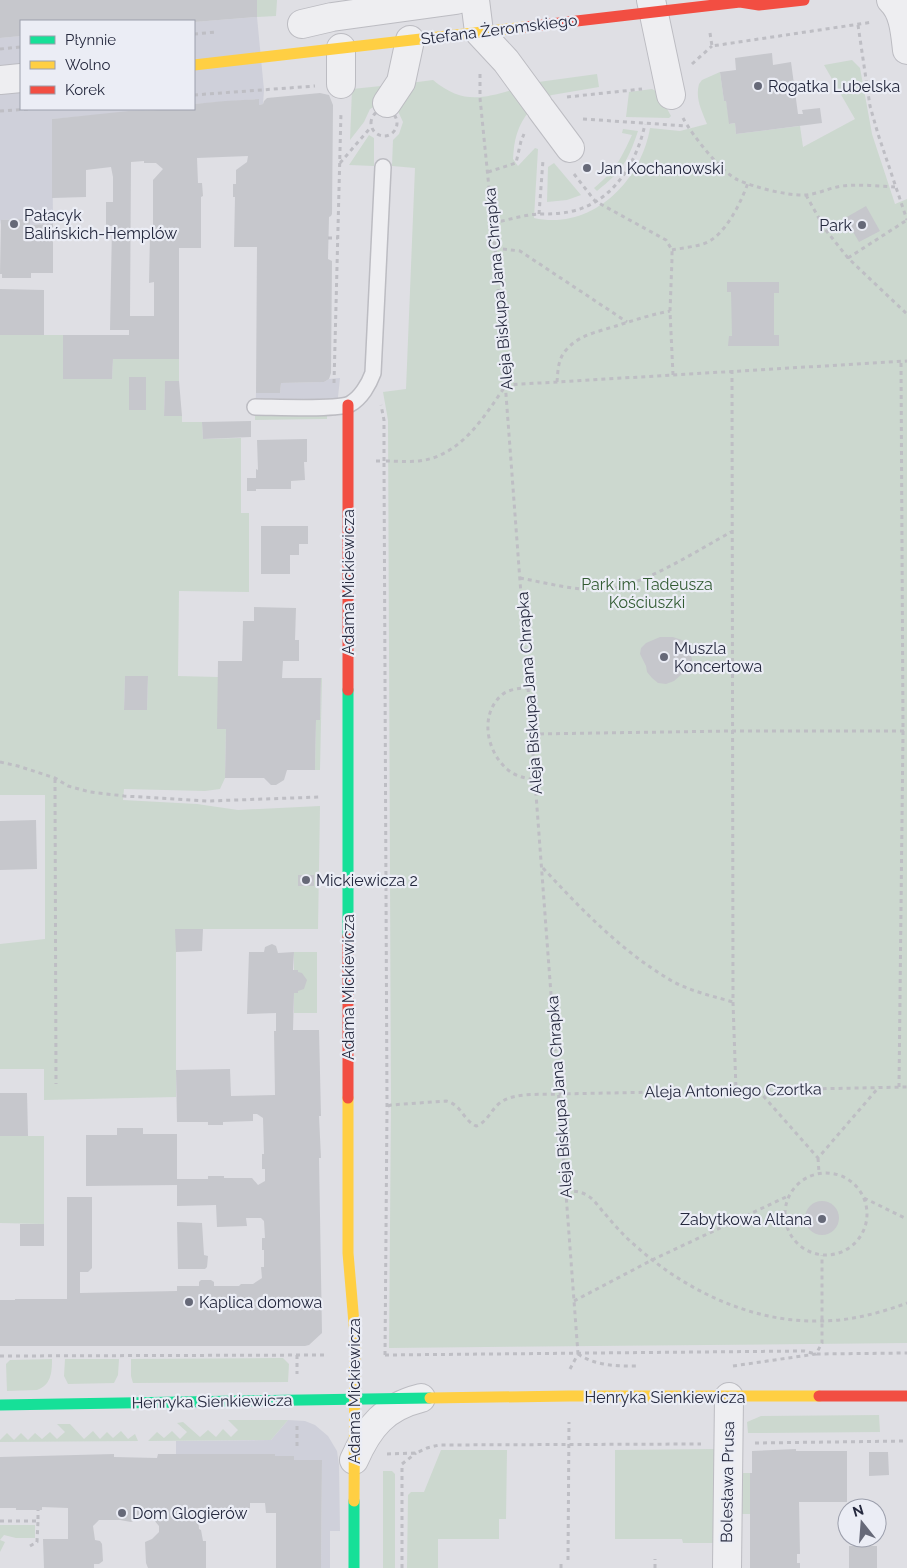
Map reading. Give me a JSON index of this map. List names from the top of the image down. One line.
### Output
{"streets":{"street":["Stefana Żeromskiego","Adama Mickiewicza","Henryka Sienkiewicza","Bolesława Prusa"],"path":["Aleja Biskupa Jana Chrapka","Aleja Antoniego Czortka"]},"crossings":[["Stefana Żeromskiego","Aleja Biskupa Jana Chrapka"],["Aleja Biskupa Jana Chrapka","Aleja Antoniego Czortka"],["Adama Mickiewicza","Henryka Sienkiewicza"],["Henryka Sienkiewicza","Bolesława Prusa"]],"parks":["Park im. Tadeusza Kościuszki"],"places":["Rogatka Lubelska","Jan Kochanowski","Pałacyk Balińskich-Hemplów","Park","Muszla Koncertowa","Mickiewicza 2","Zabytkowa Altana","Kaplica domowa","Dom Glogierów"],"legend":["Płynnie","Wolno","Korek"],"north":"top"}
